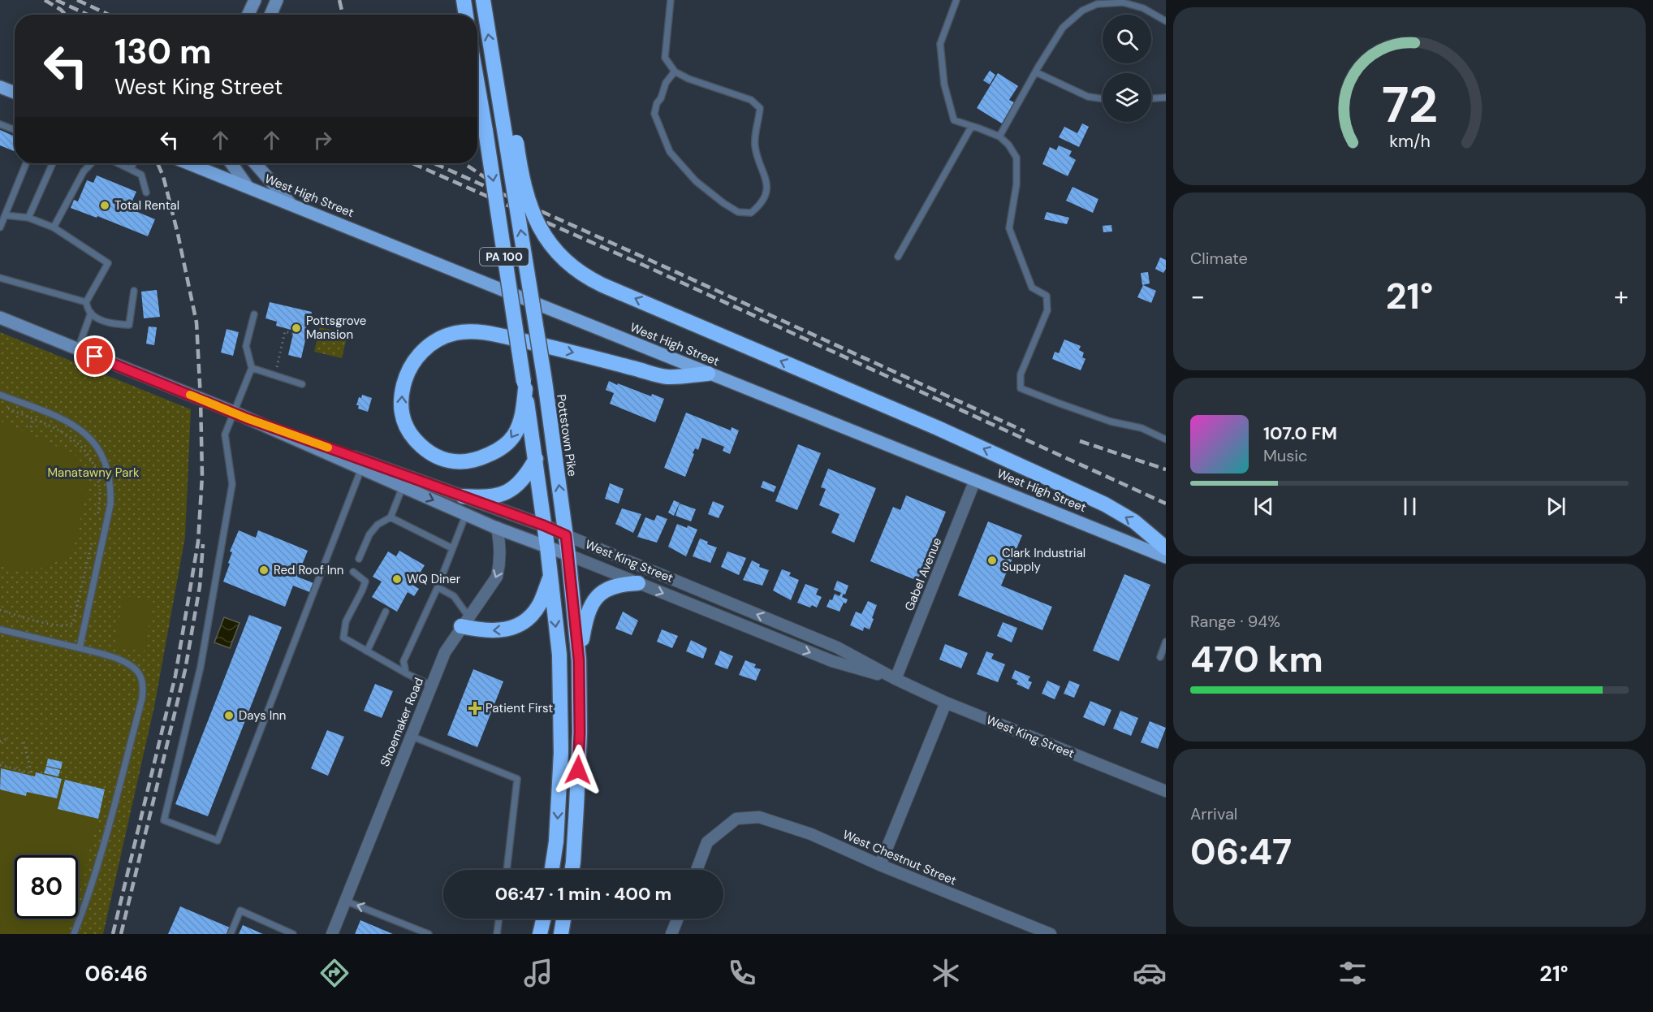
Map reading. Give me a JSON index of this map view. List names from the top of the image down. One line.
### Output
{"streets":{"highway":["PA 100","Pottstown Pike"],"main road":["West High Street","West King Street"],"street":["Gabel Avenue","Shoemaker Road","West Chestnut Street"]},"crossings":[["West High Street","Gabel Avenue"],["PA 100","West King Street"],["Pottstown Pike","West King Street"],["West King Street","Gabel Avenue"],["West King Street","Shoemaker Road"]],"parks":["Manatawny Park"],"places":{"other":["Total Rental","Pottsgrove Mansion","Clark Industrial Supply","Red Roof Inn","WQ Diner","Days Inn"],"health":["Patient First"]},"page":{"turn":["130 m","West King Street"],"tile":["Climate",["Range · 94%","470 km"],["Arrival","06:47"]],"heat":["−","21°","+"],"song":["107.0 FM","Music"],"limit":"80","trip":"06:47 · 1 min · 400 m","tabs":["06:46","21°"],"gauge":["72","km/h"]}}
